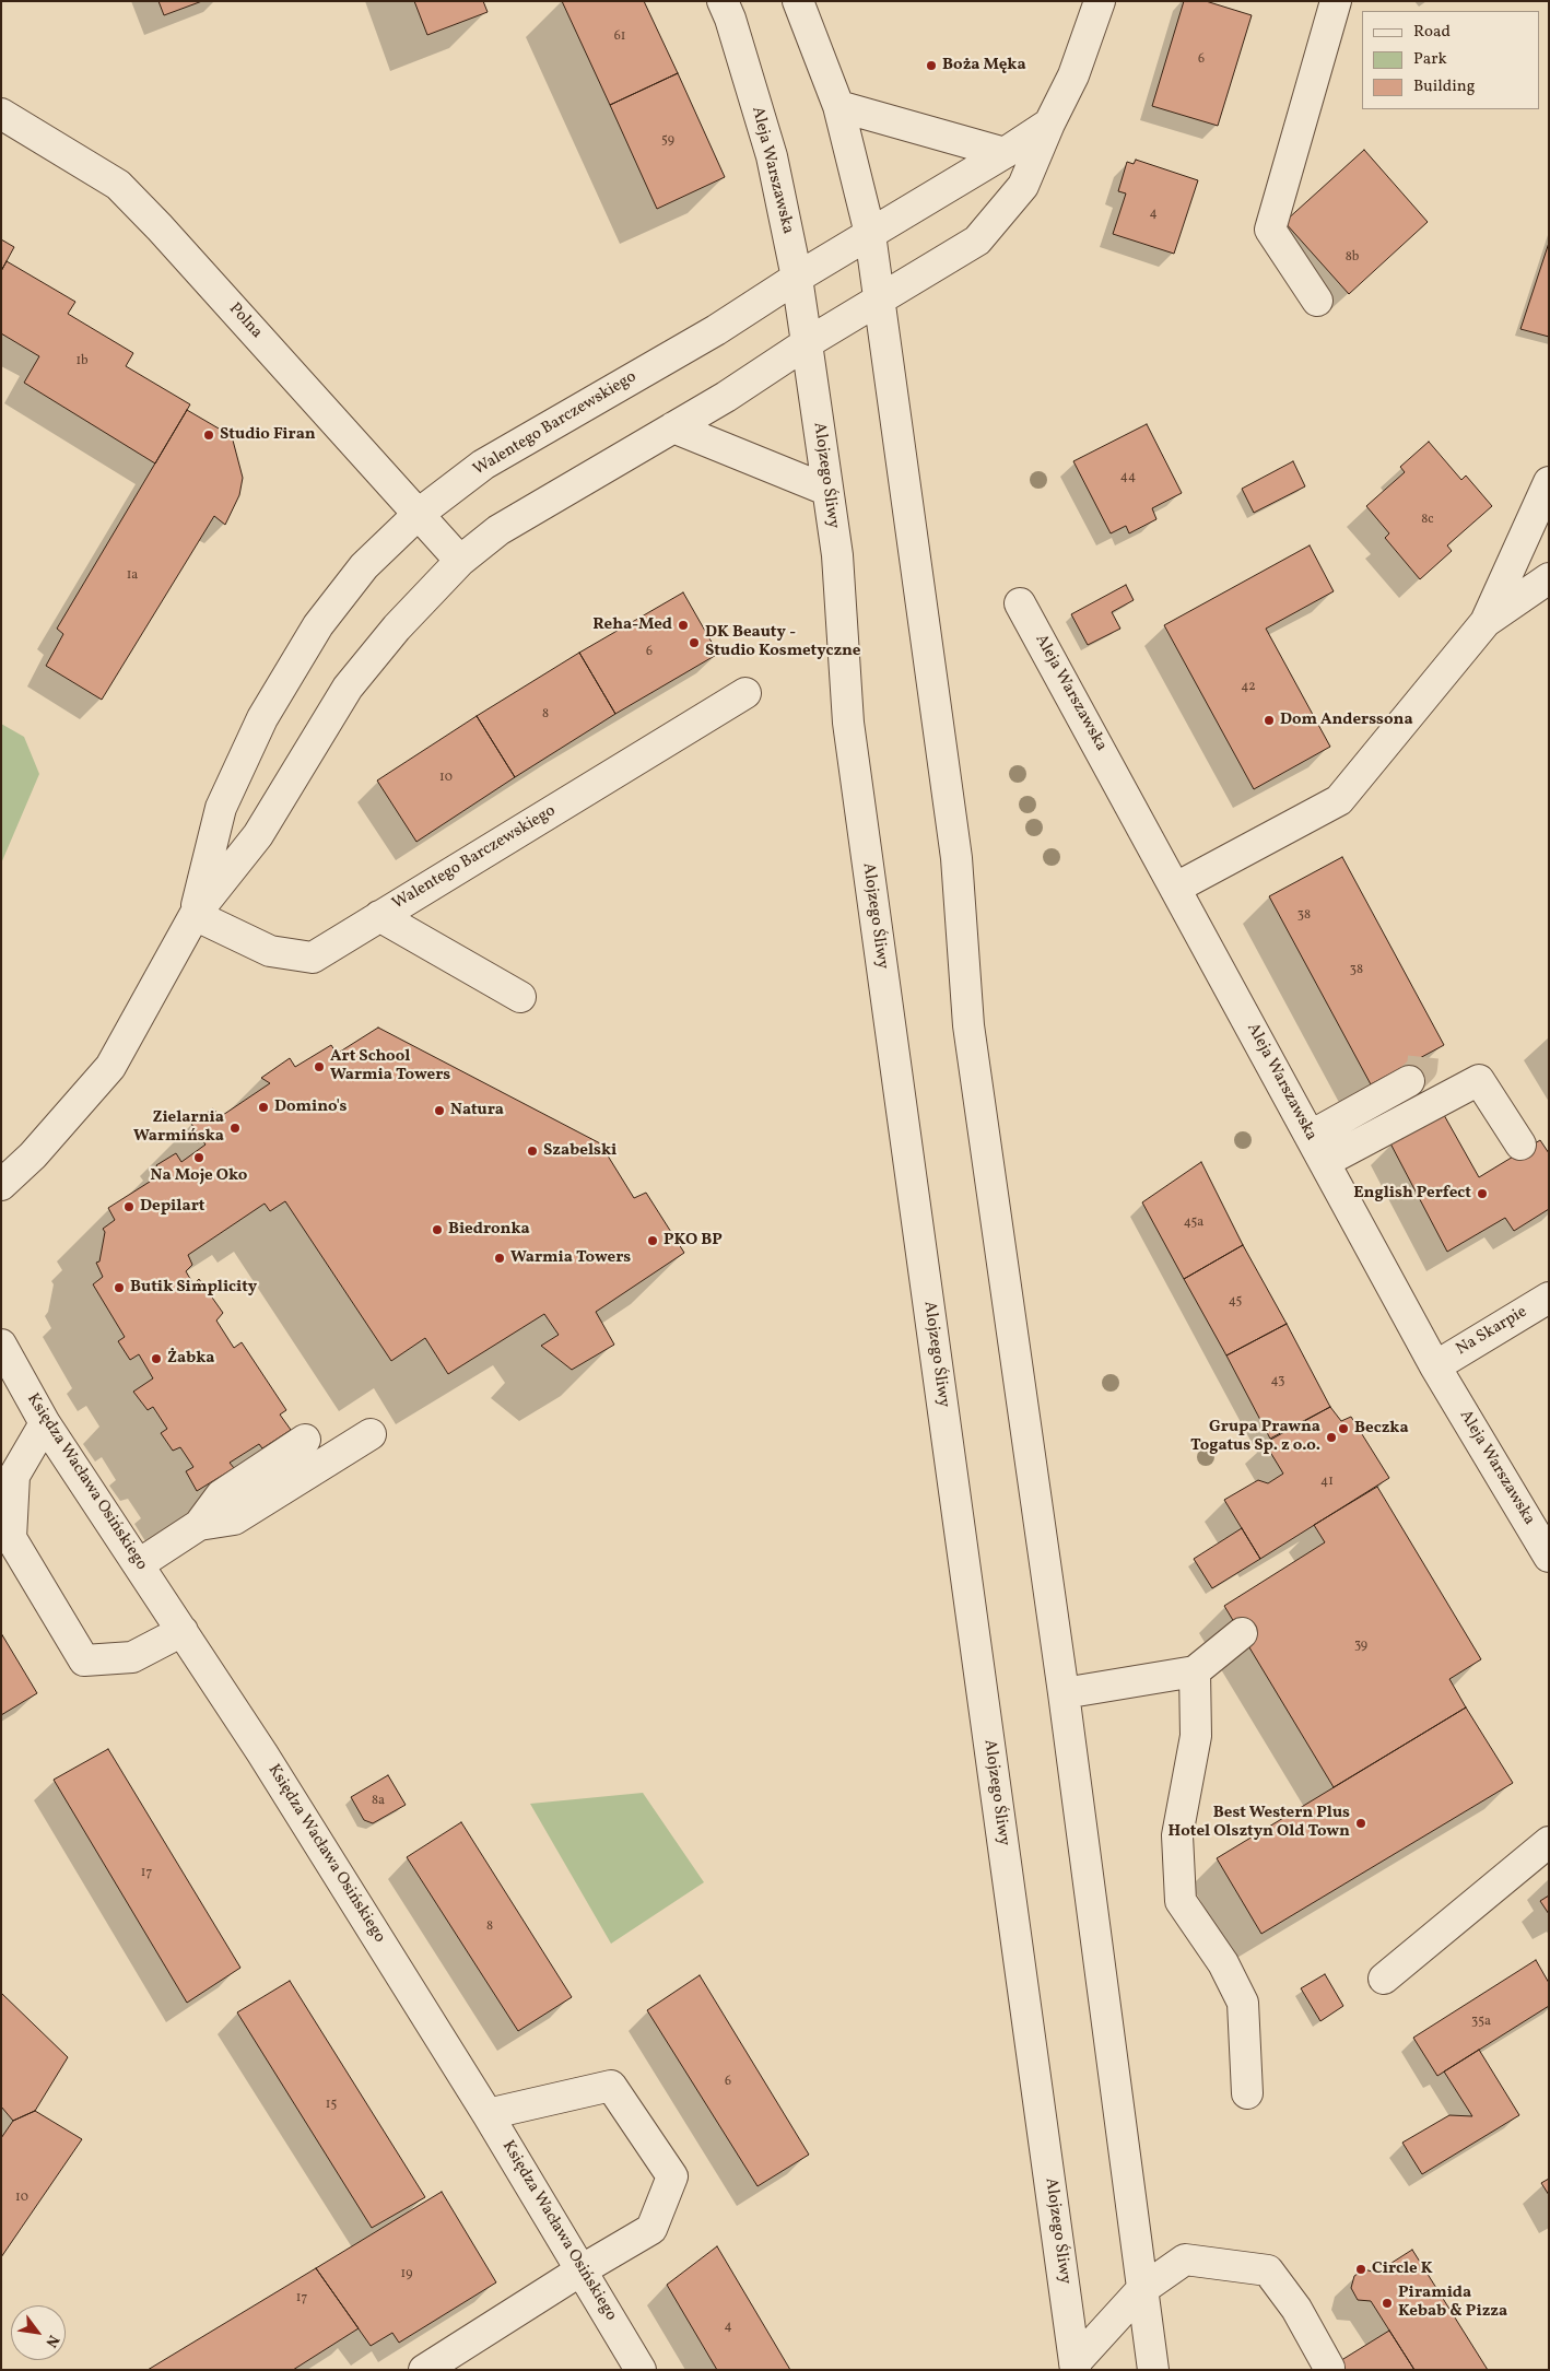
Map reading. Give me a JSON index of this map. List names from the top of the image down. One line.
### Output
{"streets":{"street":["Aleja Warszawska","Polna","Walentego Barczewskiego","Alojzego Śliwy","Na Skarpie","Księdza Wacława Osińskiego"]},"crossings":[["Aleja Warszawska","Walentego Barczewskiego"],["Aleja Warszawska","Alojzego Śliwy"],["Aleja Warszawska","Na Skarpie"],["Polna","Walentego Barczewskiego"],["Walentego Barczewskiego","Alojzego Śliwy"]],"places":["Boża Męka","Studio Firan","Reha-Med","DK Beauty - Studio Kosmetyczne","Dom Anderssona","Art School Warmia Towers","Domino's","Natura","Zielarnia Warmińska","Szabelski","Na Moje Oko","English Perfect","Depilart","Biedronka","PKO BP","Warmia Towers","Butik Simplicity","Żabka","Beczka","Grupa Prawna Togatus Sp. z o.o.","Best Western Plus Hotel Olsztyn Old Town","Circle K","Piramida Kebab & Pizza"],"house_numbers":["61","6","59","4","8b","1b","44","8c","1a","6","42","8","10","38","38","45a","45","43","41","39","8a","17","8","35a","6","15","10","19","17","4"],"legend":["Road","Park","Building"],"north":"bottom right"}
